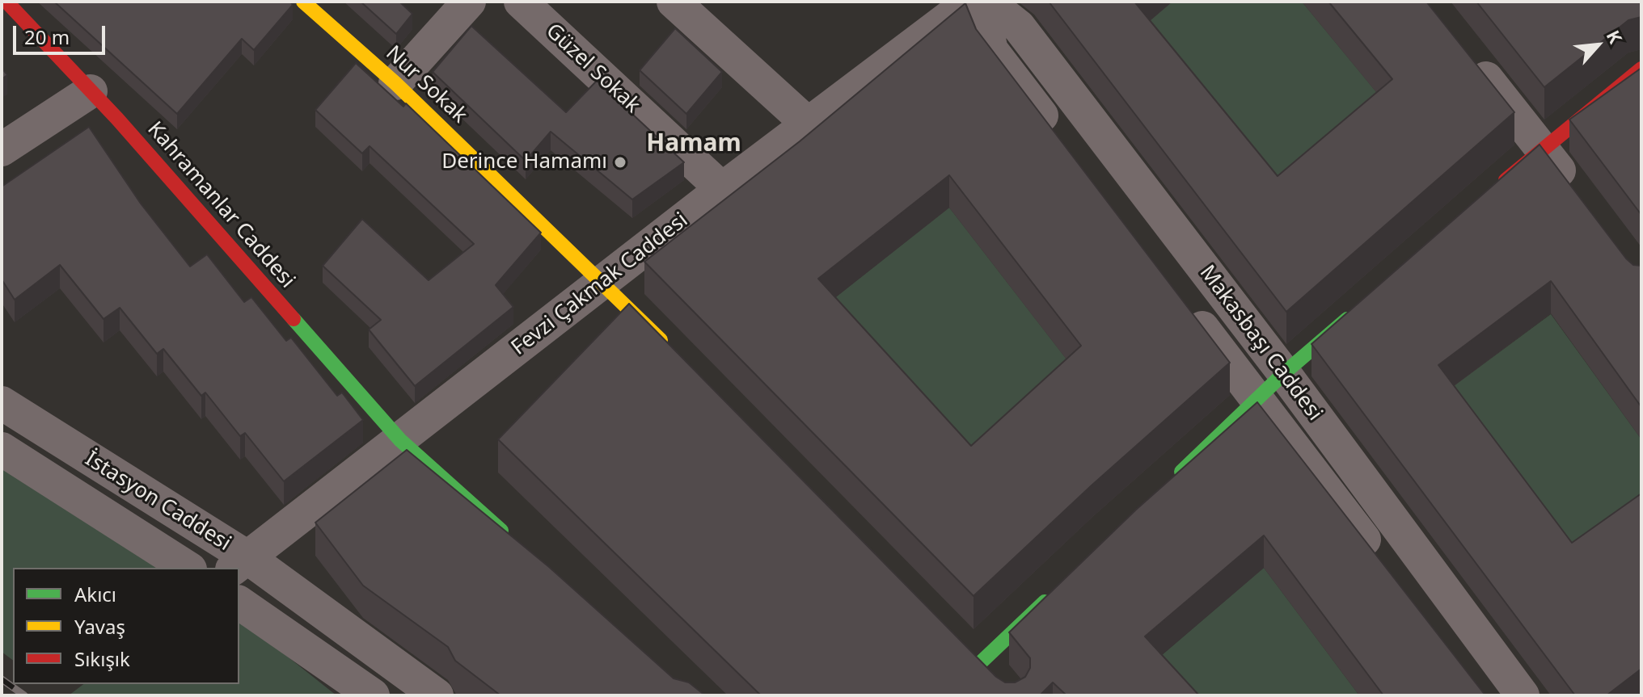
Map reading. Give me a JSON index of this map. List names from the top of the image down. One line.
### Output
{"streets":{"street":["Güzel Sokak","Nur Sokak","Kahramanlar Caddesi","Fevzi Çakmak Caddesi","Makasbaşı Caddesi","İstasyon Caddesi"]},"crossings":[["Güzel Sokak","Fevzi Çakmak Caddesi"],["Nur Sokak","Fevzi Çakmak Caddesi"],["Kahramanlar Caddesi","Fevzi Çakmak Caddesi"],["Fevzi Çakmak Caddesi","İstasyon Caddesi"]],"districts":["Hamam"],"places":["Derince Hamamı"],"legend":["Akıcı","Yavaş","Sıkışık"],"scale_bar":"20 m","north":"top right"}
